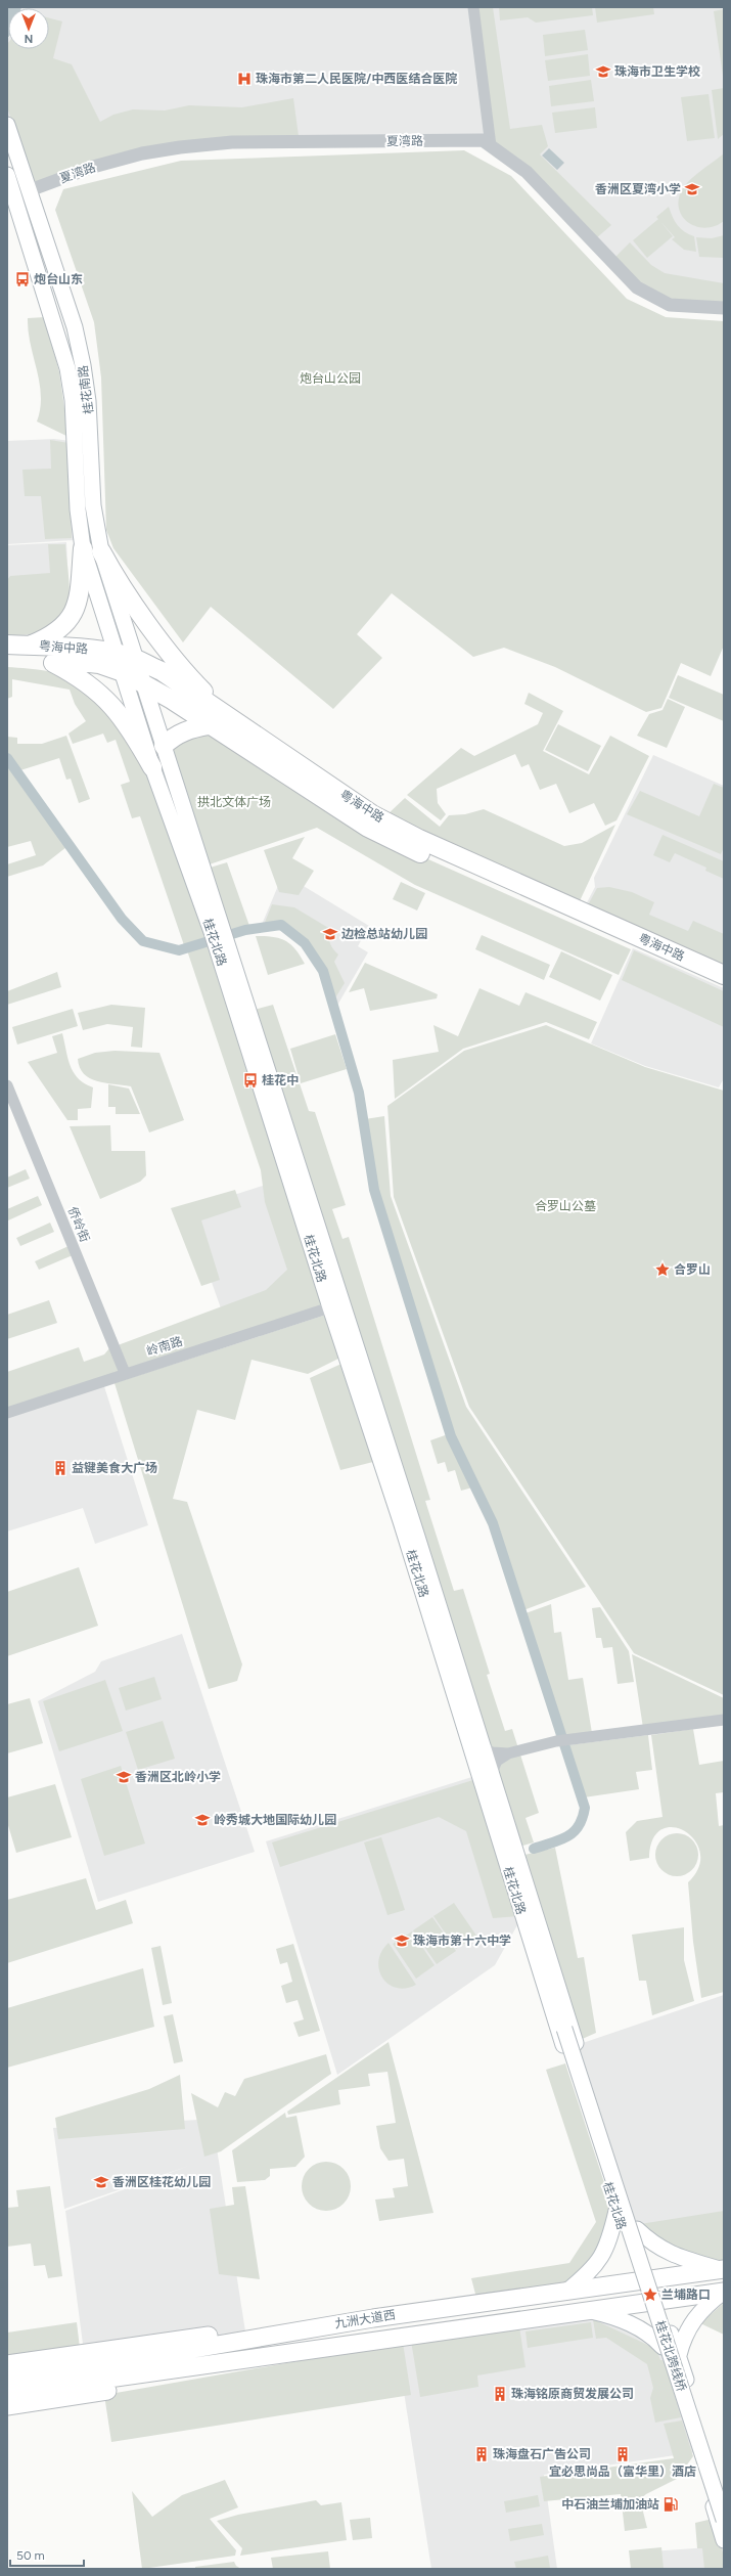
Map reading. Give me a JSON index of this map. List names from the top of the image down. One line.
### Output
{"streets":{"highway":["粤海中路"],"main road":["桂花南路","桂花北路","九洲大道西","桂花北跨线桥"],"street":["夏湾路","侨岭街","岭南路"]},"crossings":[["夏湾路","桂花南路"],["桂花南路","粤海中路"],["桂花南路","桂花北路"],["粤海中路","桂花北路"],["桂花北路","岭南路"],["桂花北路","桂花北跨线桥"],["侨岭街","岭南路"]],"parks":["炮台山公园","拱北文体广场","合罗山公墓"],"places":{"school or university":["珠海市卫生学校","香洲区夏湾小学","边检总站幼儿园","香洲区北岭小学","岭秀城大地国际幼儿园","珠海市第十六中学","香洲区桂花幼儿园"],"hospital":["珠海市第二人民医院/中西医结合医院"],"bus stop":["炮台山东","桂花中"],"place":["合罗山","兰埔路口"],"building":["益键美食大广场","珠海铭原商贸发展公司","珠海盘石广告公司","宜必思尚品（富华里）酒店"],"fuel station":["中石油兰埔加油站"]},"scale_bar":"50 m","north":"bottom"}
